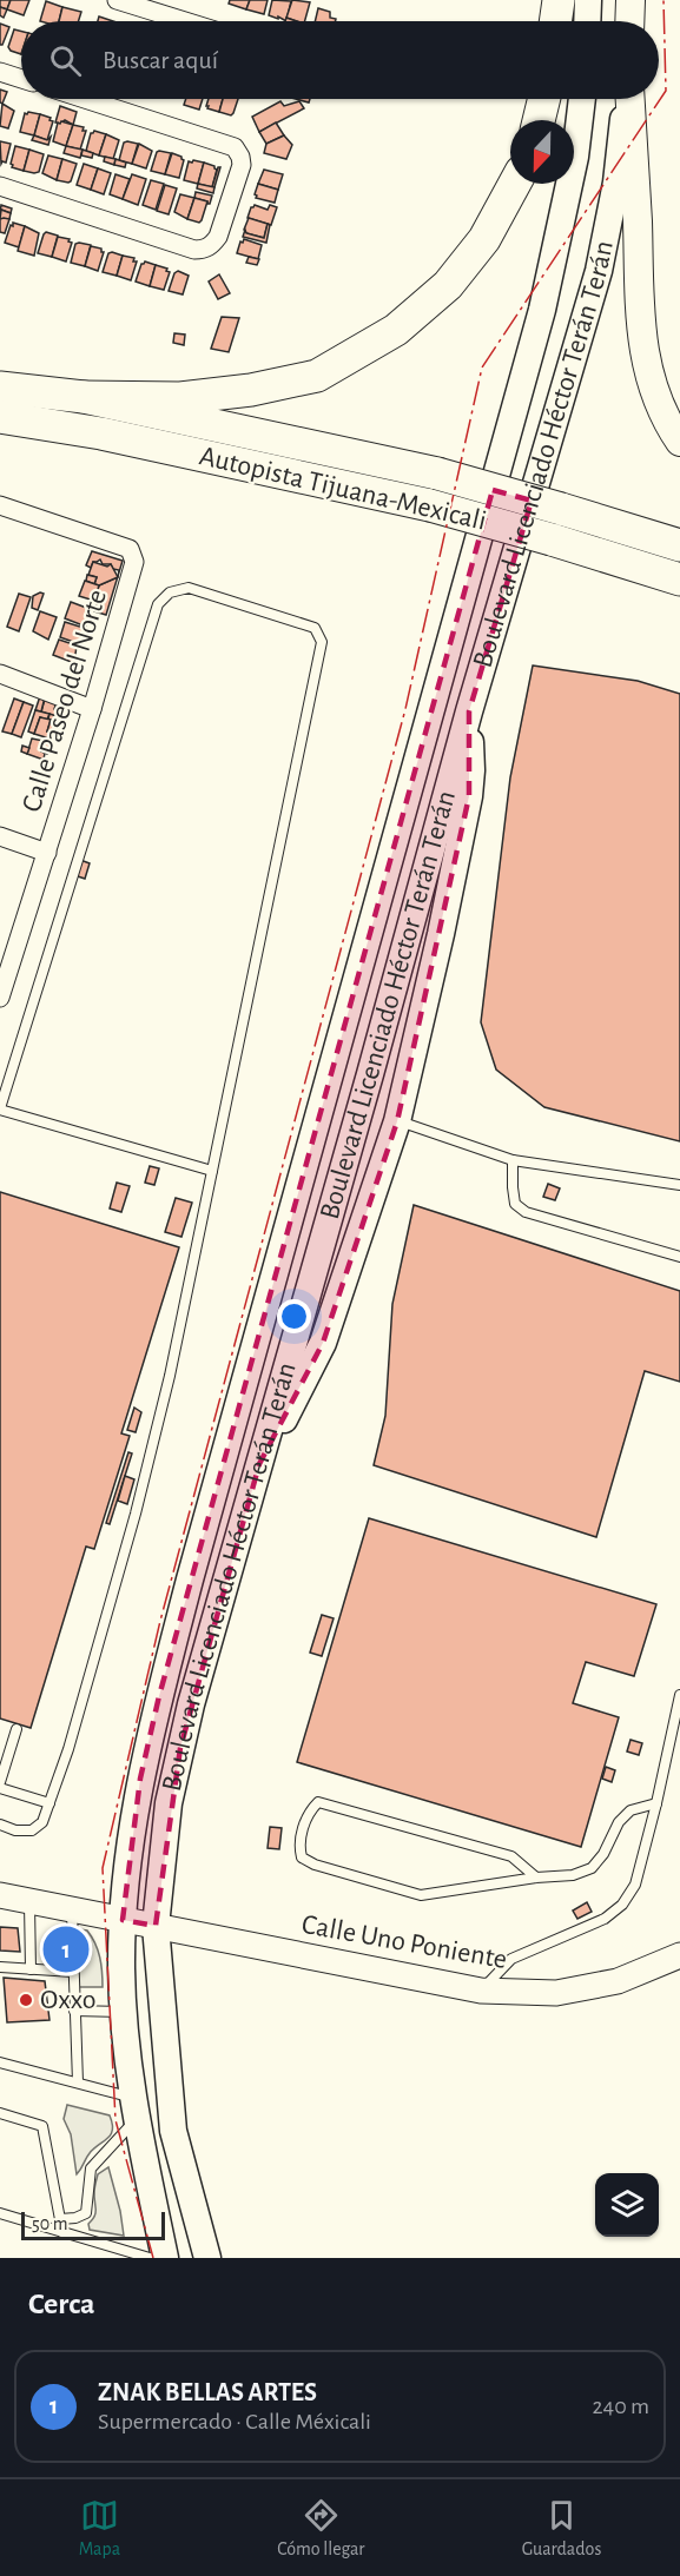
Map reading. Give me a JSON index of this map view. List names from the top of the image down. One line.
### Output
{"streets":{"highway":["Autopista Tijuana-Mexicali"],"main road":["Boulevard Licenciado Héctor Terán Terán","Calle Uno Poniente"],"street":["Calle Paseo del Norte"]},"crossings":[["Boulevard Licenciado Héctor Terán Terán","Calle Uno Poniente"]],"places":["Oxxo"],"scale_bar":"50 m","north":"bottom","page":{"search":"Buscar aquí","pins":"1","scale":"50 m","heading":"Cerca","list":[{"mark":"1","name":"ZNAK BELLAS ARTES","note":"Supermercado · Calle Méxicali","value":"240 m"}],"nav":["Mapa","Cómo llegar","Guardados"]}}
